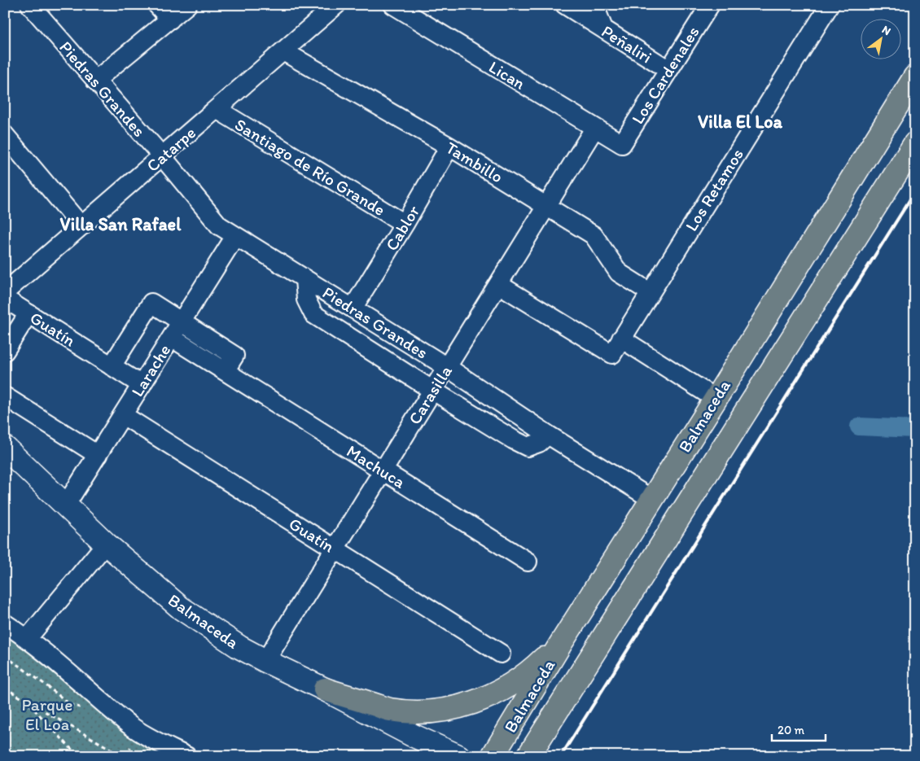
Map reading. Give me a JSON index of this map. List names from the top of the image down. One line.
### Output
{"streets":{"main road":["Balmaceda"],"street":["Peñaliri","Lican","Los Cardenales","Piedras Grandes","Catarpe","Tambillo","Santiago de Río Grande","Los Retamos","Cablor","Guatín","Larache","Carasilla","Machuca"]},"crossings":[["Peñaliri","Los Cardenales"],["Lican","Los Cardenales"],["Lican","Carasilla"],["Piedras Grandes","Catarpe"],["Piedras Grandes","Cablor"],["Piedras Grandes","Larache"],["Piedras Grandes","Carasilla"],["Piedras Grandes","Balmaceda"],["Catarpe","Tambillo"],["Catarpe","Santiago de Río Grande"],["Tambillo","Los Retamos"],["Tambillo","Cablor"],["Tambillo","Carasilla"],["Santiago de Río Grande","Cablor"],["Los Retamos","Carasilla"],["Guatín","Larache"],["Guatín","Carasilla"],["Larache","Balmaceda"],["Larache","Machuca"],["Carasilla","Balmaceda"],["Carasilla","Machuca"]],"districts":["Villa El Loa","Villa San Rafael"],"parks":["Parque El Loa"],"scale_bar":"20 m","north":"top right"}
